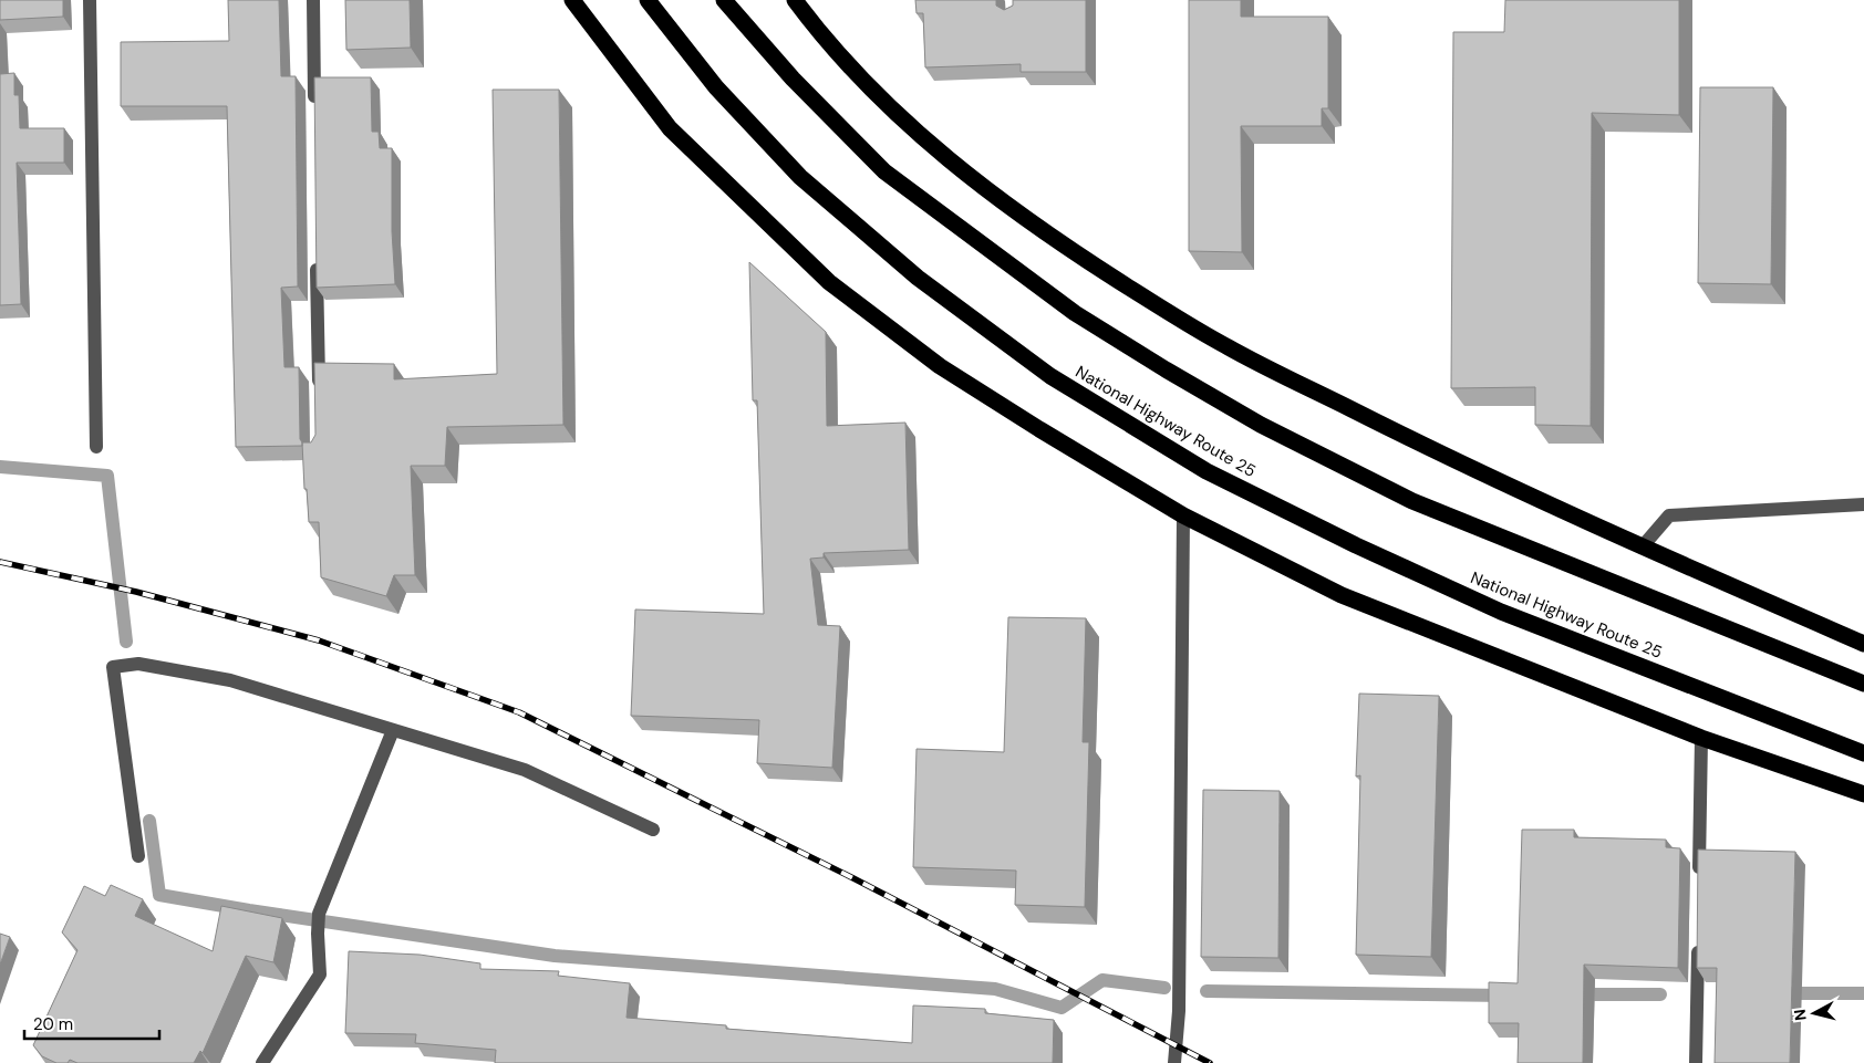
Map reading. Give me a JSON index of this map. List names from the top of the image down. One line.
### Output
{"streets":{"highway":["National Highway Route 25"]},"scale_bar":"20 m","north":"left"}
